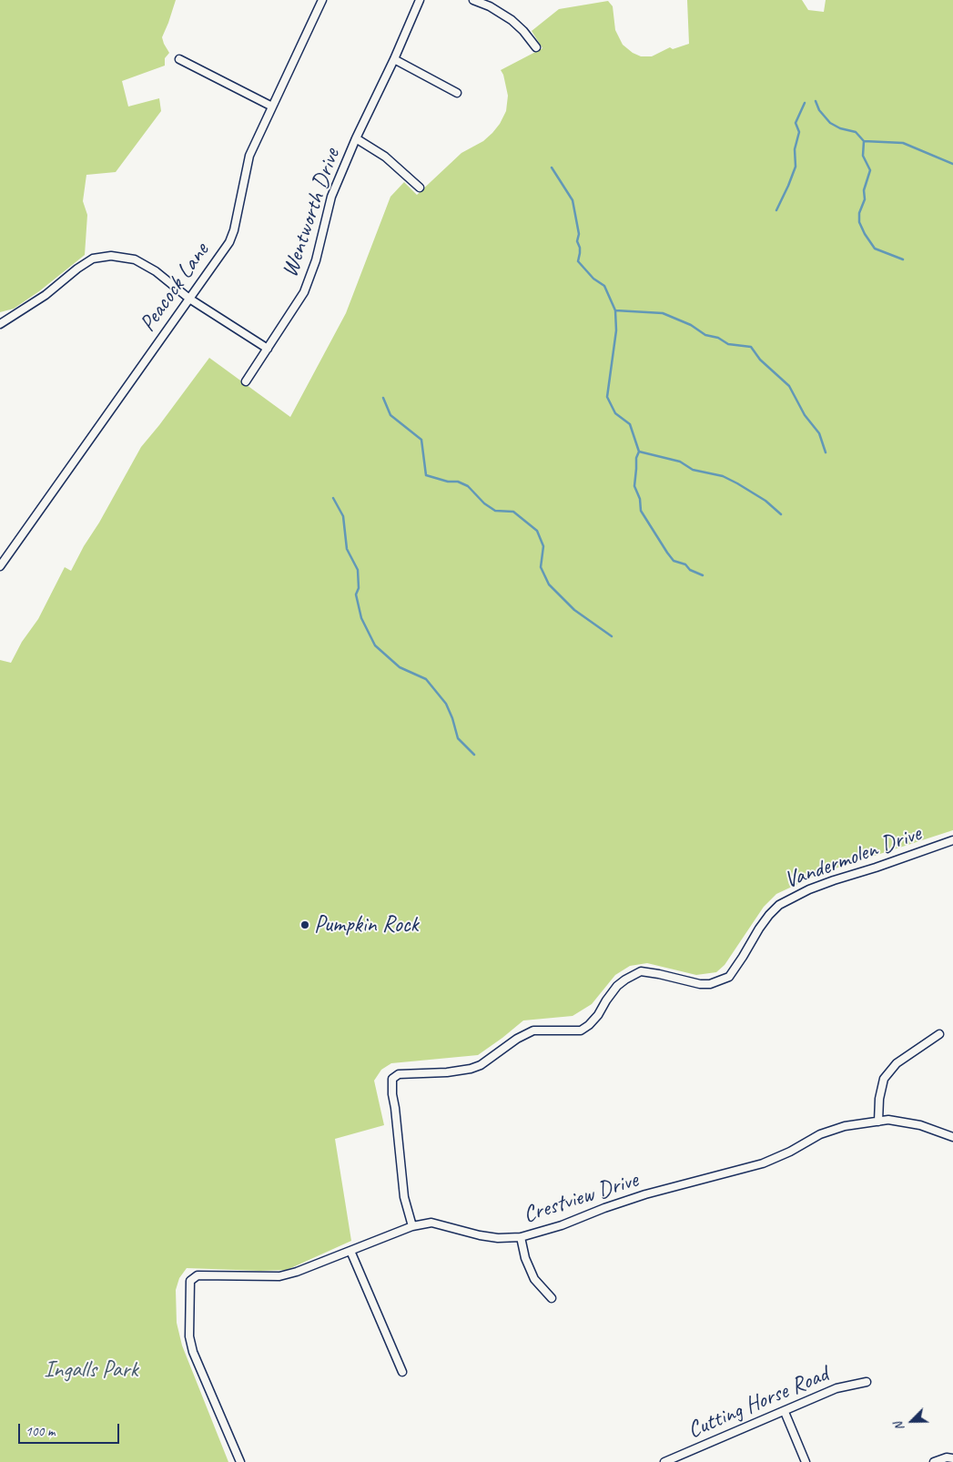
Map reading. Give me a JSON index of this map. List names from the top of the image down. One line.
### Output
{"streets":{"street":["Wentworth Drive","Peacock Lane","Vandermolen Drive","Crestview Drive","Cutting Horse Road"]},"crossings":[["Vandermolen Drive","Crestview Drive"]],"parks":["Ingalls Park"],"places":["Pumpkin Rock"],"scale_bar":"100 m","north":"bottom left"}
